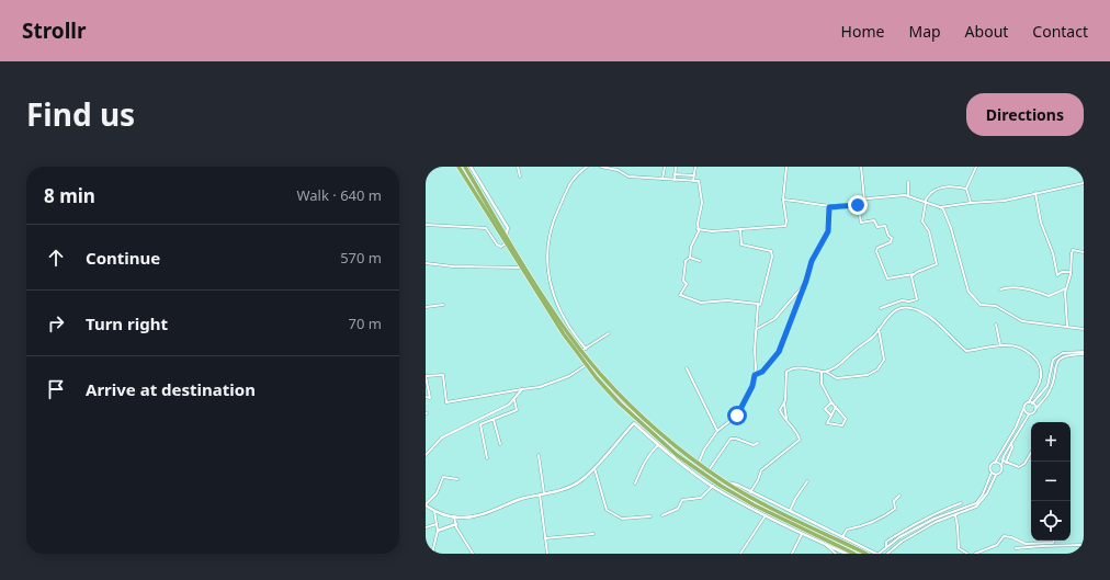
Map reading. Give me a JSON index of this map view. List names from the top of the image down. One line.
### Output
{"page":{"header":"Strollr","nav":["Home","Map","About","Contact"],"title":"Find us","buttons":"Directions","heading":["8 min","Walk · 640 m"],"list":[["Continue","570 m"],["Turn right","70 m"],"Arrive at destination"],"map_buttons":["+","−"]}}
